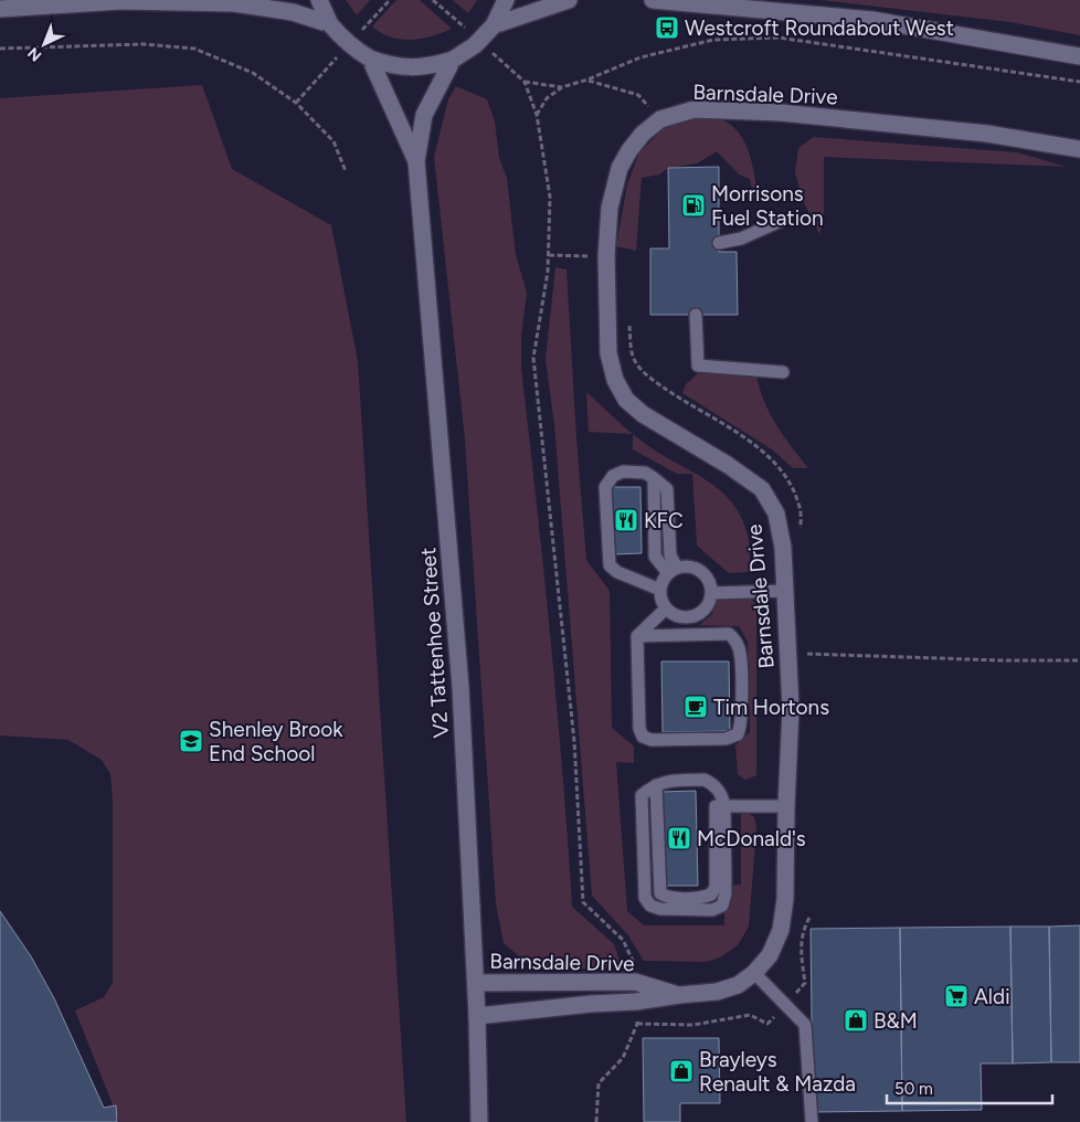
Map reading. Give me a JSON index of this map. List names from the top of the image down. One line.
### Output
{"streets":{"street":["Barnsdale Drive","V2 Tattenhoe Street"]},"crossings":[["Barnsdale Drive","V2 Tattenhoe Street"]],"places":{"bus stop":["Westcroft Roundabout West"],"fuel station":["Morrisons Fuel Station"],"restaurant":["KFC","McDonald's"],"cafe":["Tim Hortons"],"school or university":["Shenley Brook End School"],"supermarket":["Aldi"],"shop":["B&M","Brayleys Renault & Mazda"]},"scale_bar":"50 m","north":"bottom left"}
